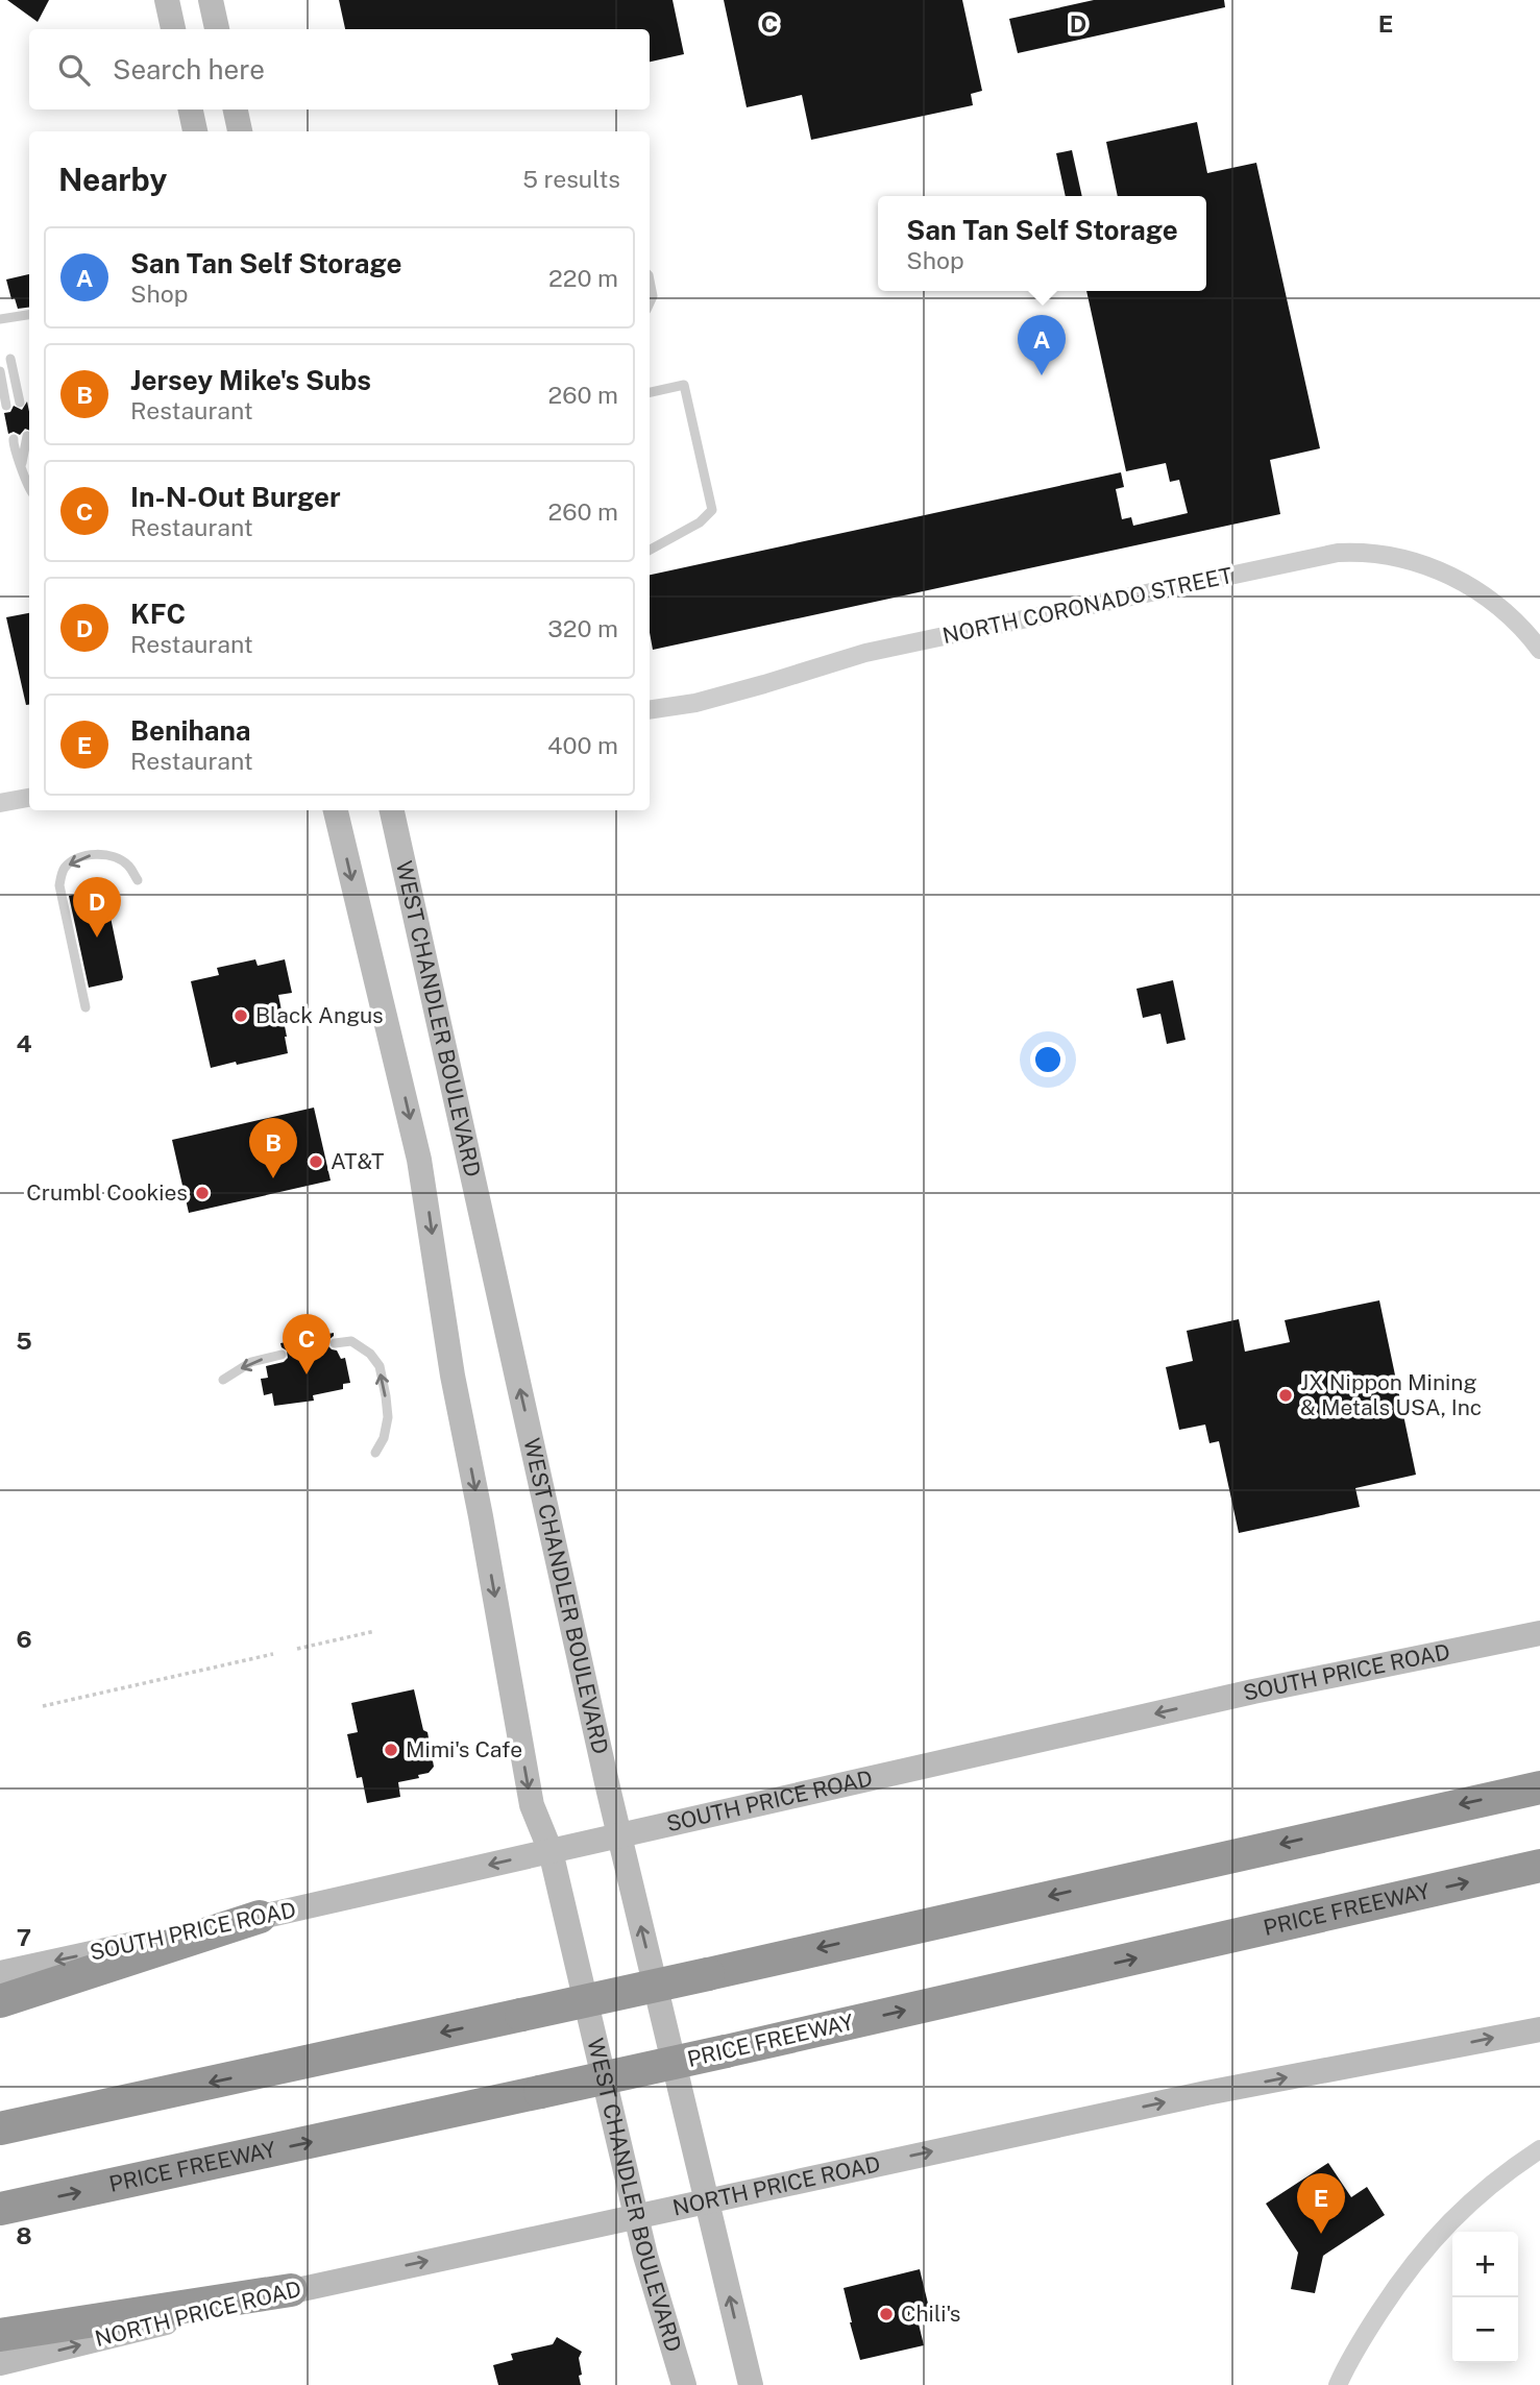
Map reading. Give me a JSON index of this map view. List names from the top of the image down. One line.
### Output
{"streets":{"highway":["PRICE FREEWAY"],"main road":["WEST CHANDLER BOULEVARD","SOUTH PRICE ROAD","NORTH PRICE ROAD"],"street":["NORTH CORONADO STREET"]},"crossings":[["WEST CHANDLER BOULEVARD","SOUTH PRICE ROAD"],["WEST CHANDLER BOULEVARD","NORTH PRICE ROAD"]],"one_way":["SOUTH PRICE ROAD","NORTH PRICE ROAD"],"places":["Black Angus","AT&T","Crumbl Cookies","JX Nippon Mining & Metals USA, Inc","Mimi's Cafe","Chili's"],"page":{"search":"Search here","heading":["Nearby","5 results"],"popup":["San Tan Self Storage","Shop"],"list":[{"mark":"A","name":"San Tan Self Storage","note":"Shop","value":"220 m"},{"mark":"B","name":"Jersey Mike's Subs","note":"Restaurant","value":"260 m"},{"mark":"C","name":"In-N-Out Burger","note":"Restaurant","value":"260 m"},{"mark":"D","name":"KFC","note":"Restaurant","value":"320 m"},{"mark":"E","name":"Benihana","note":"Restaurant","value":"400 m"}],"pins":["A","D","B","C","E"],"map_buttons":["+","−"]},"grid":{"columns":["C","D","E"],"rows":["4","5","6","7","8"]}}
